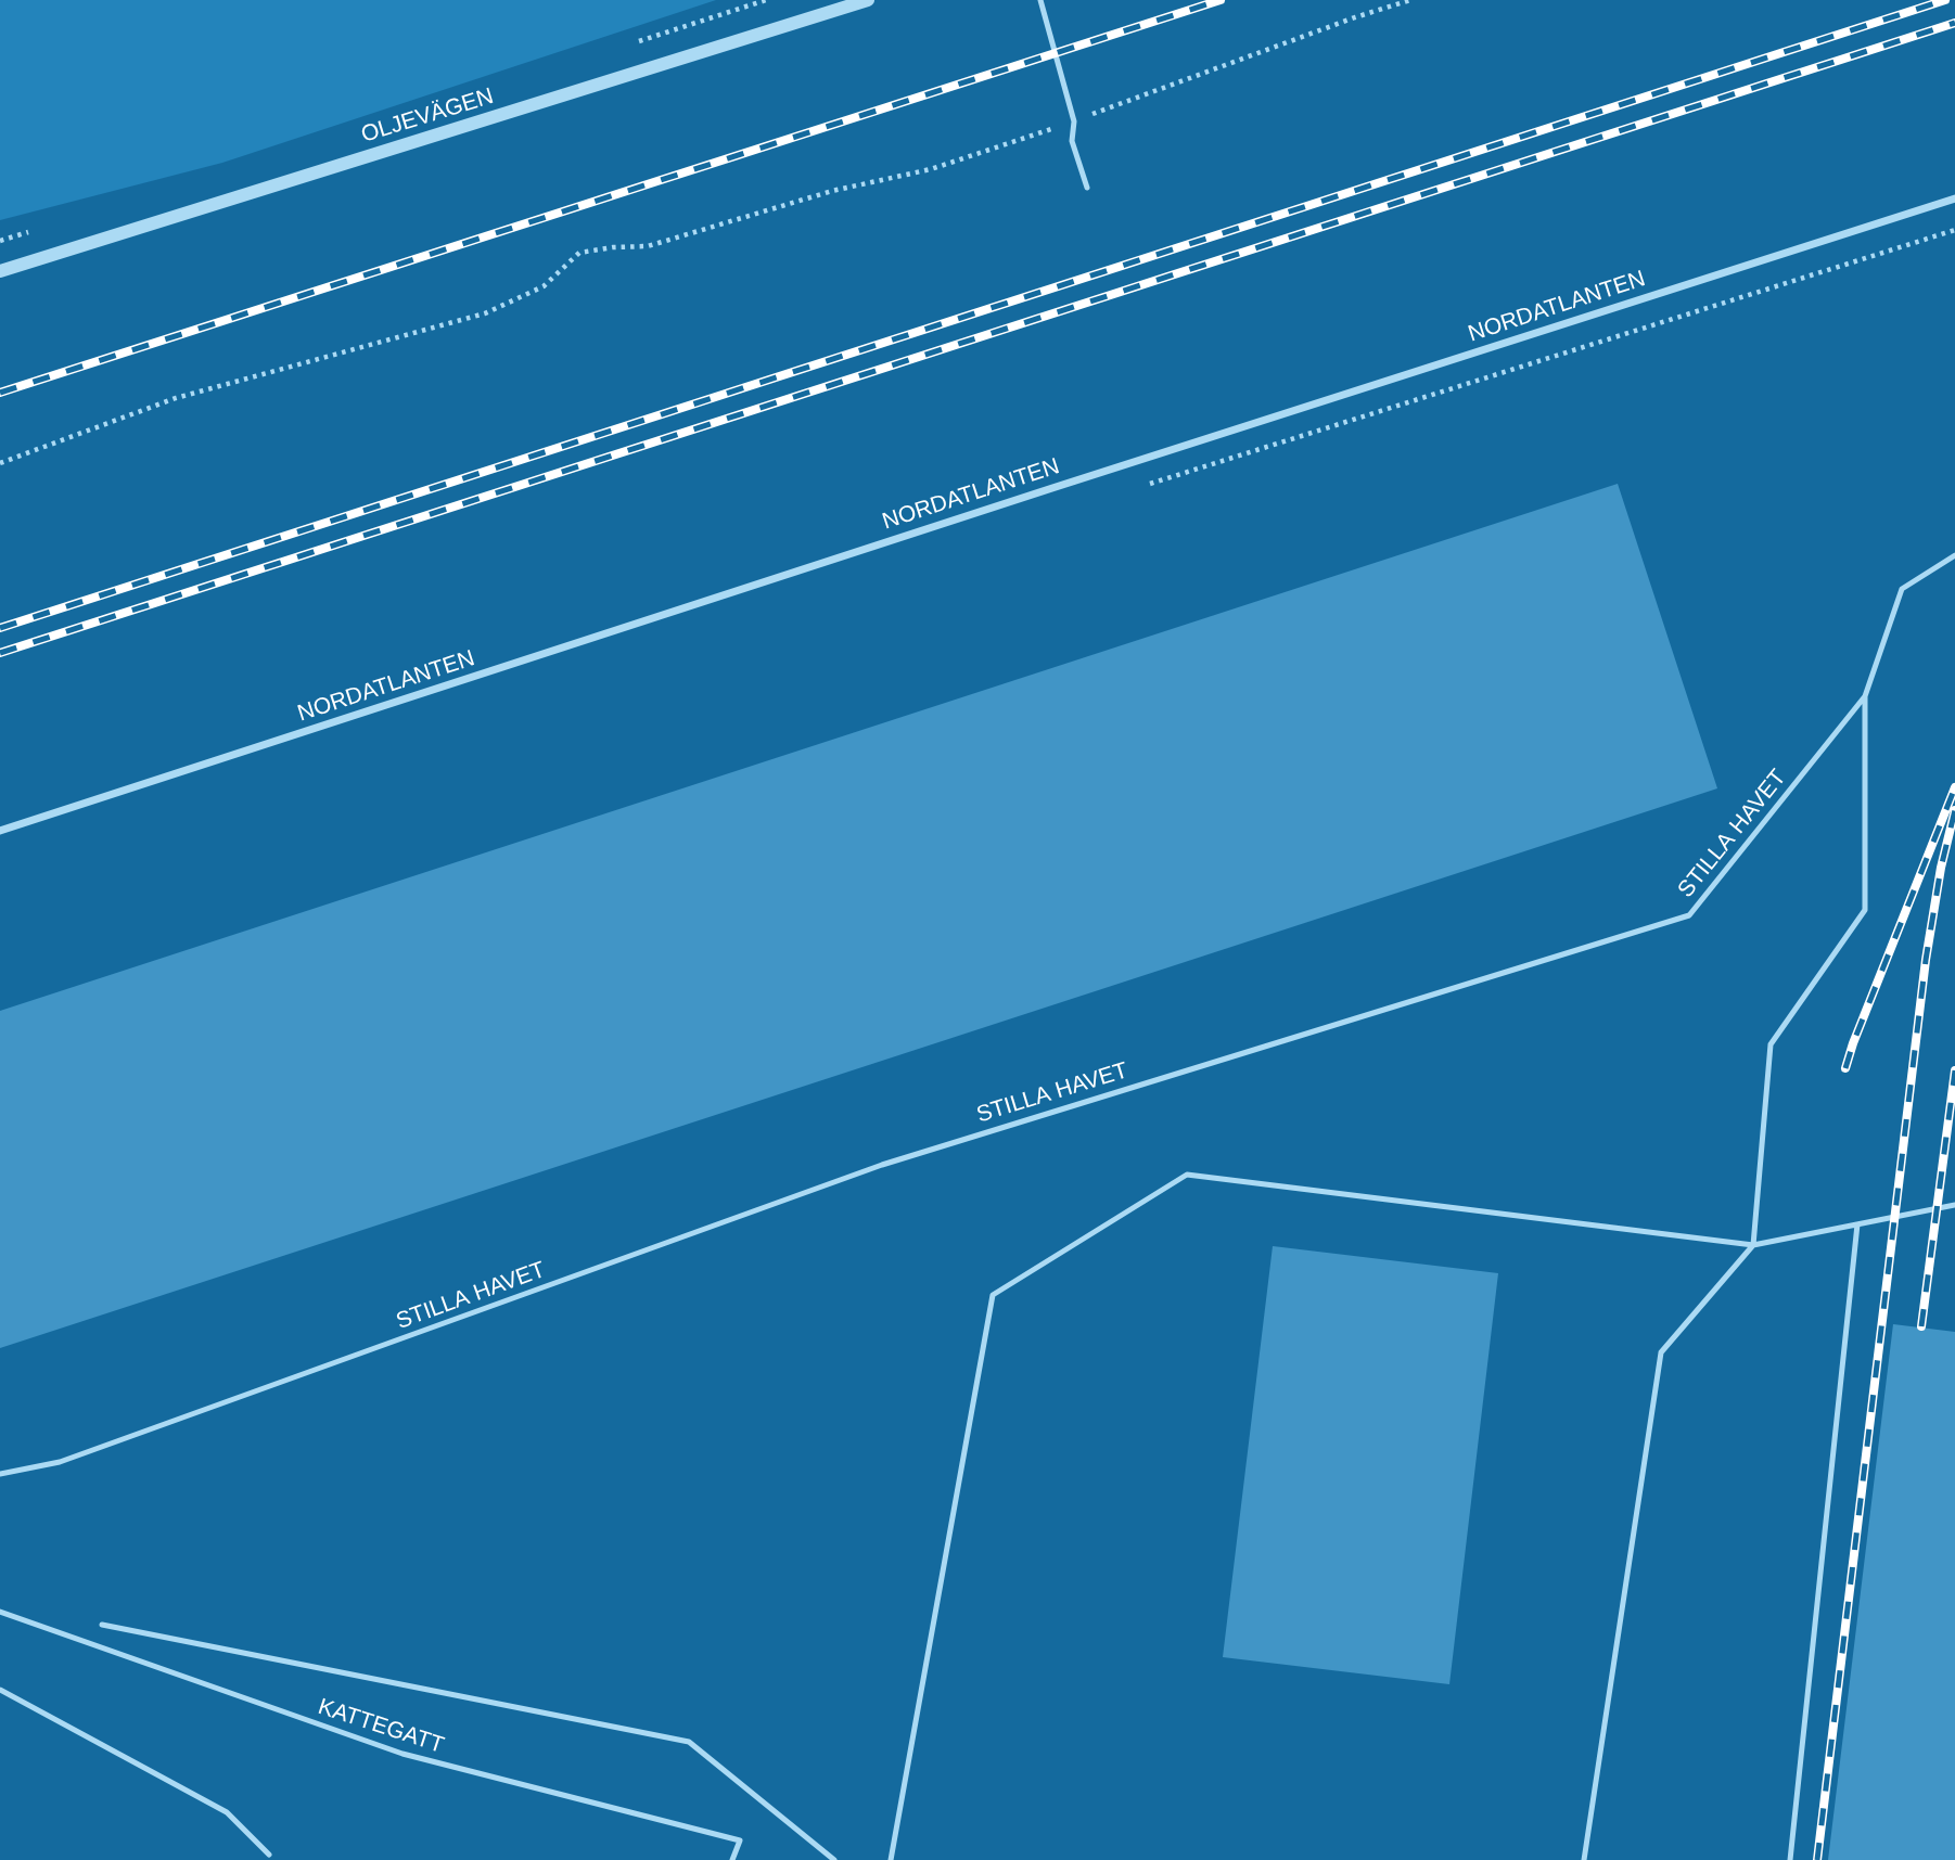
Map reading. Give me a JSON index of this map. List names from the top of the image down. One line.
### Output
{"streets":{"street":["OLJEVÄGEN","NORDATLANTEN"],"lane":["STILLA HAVET","KATTEGATT"]}}
